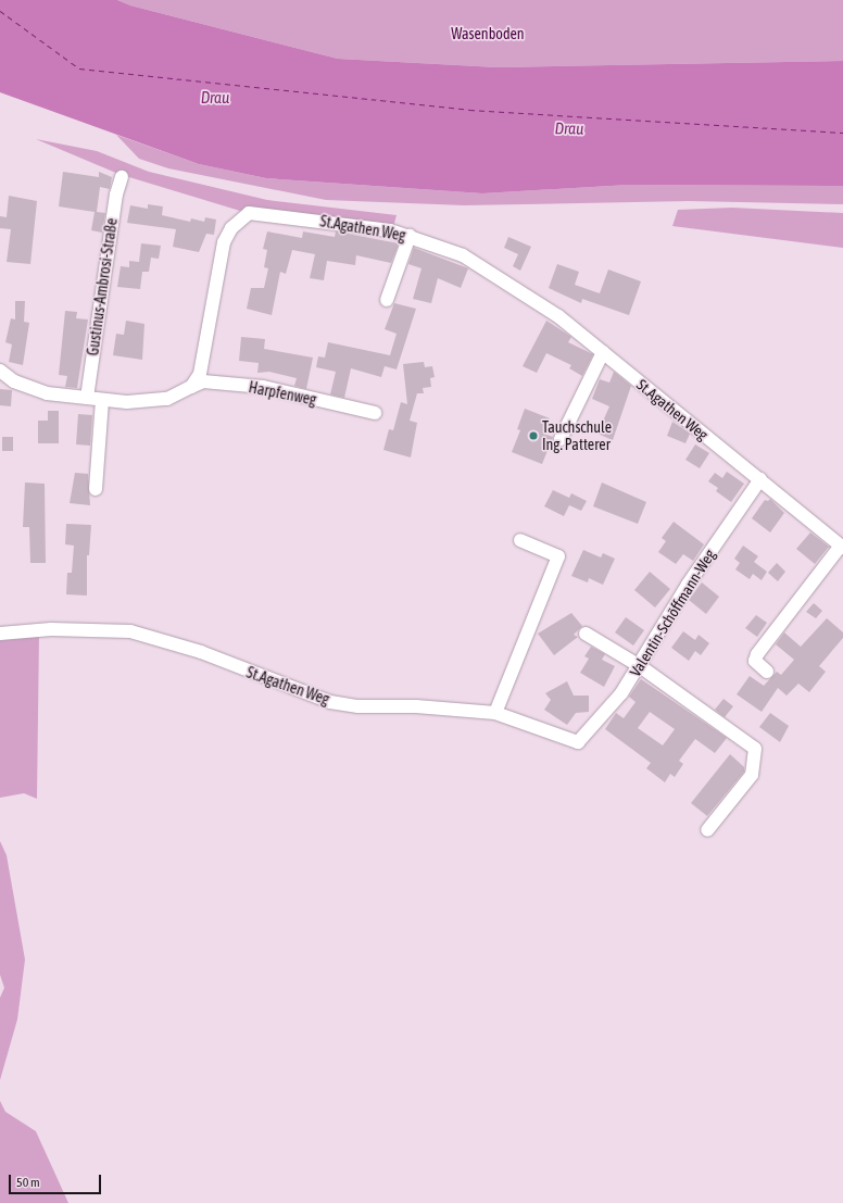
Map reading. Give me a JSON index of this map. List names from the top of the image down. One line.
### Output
{"streets":{"street":["St.Agathen Weg","Gustinus-Ambrosi-Straße","Harpfenweg","Valentin-Schöffmann-Weg"]},"crossings":[["St.Agathen Weg","Harpfenweg"],["St.Agathen Weg","Valentin-Schöffmann-Weg"]],"water":["Drau"],"parks":["Wasenboden"],"places":["Tauchschule Ing. Patterer"],"scale_bar":"50 m"}
